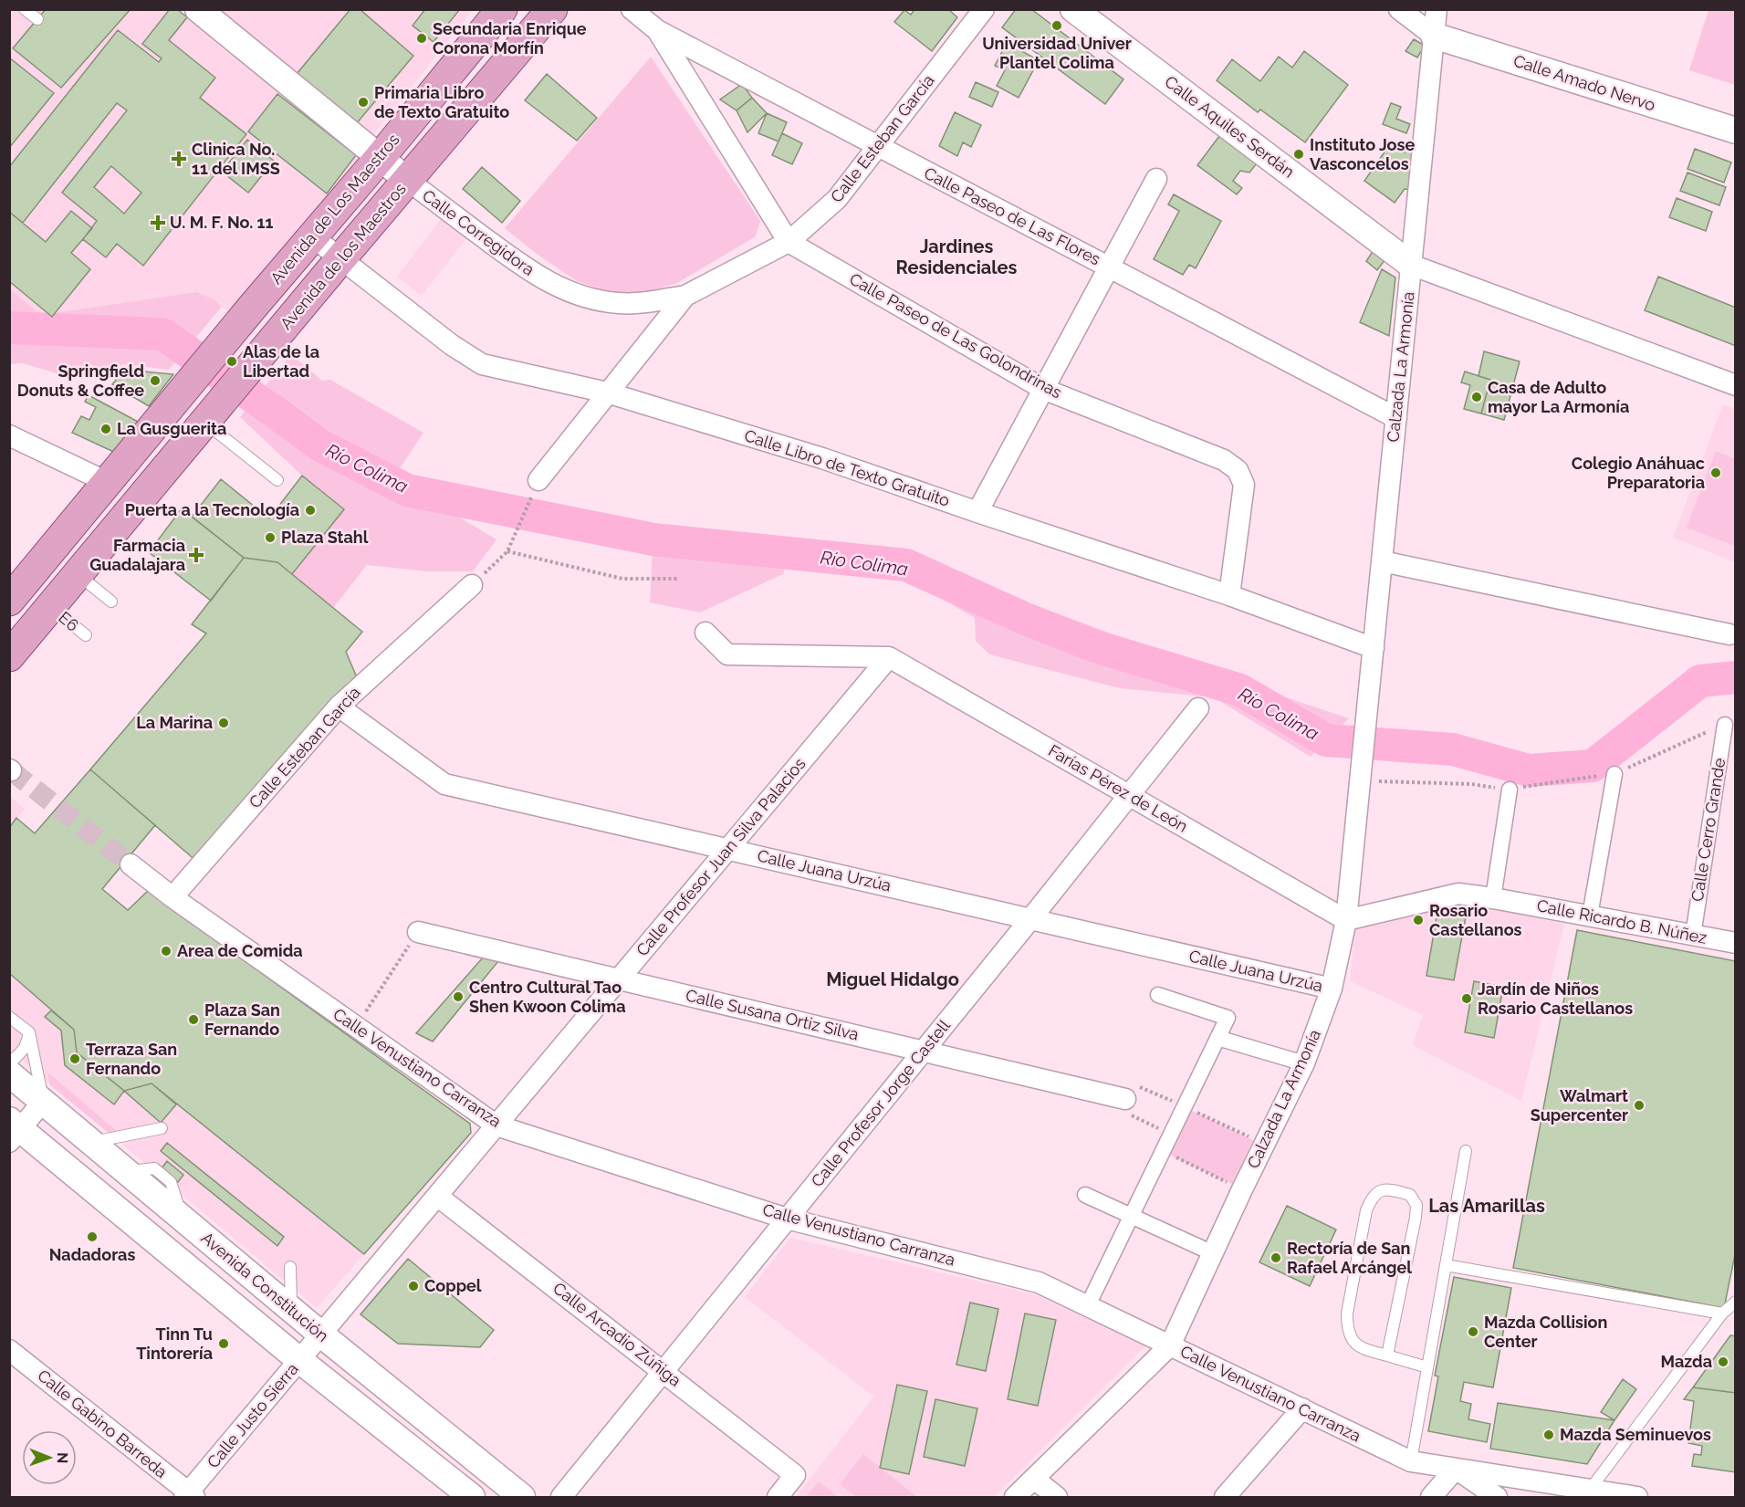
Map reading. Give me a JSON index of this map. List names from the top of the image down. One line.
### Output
{"streets":{"main road":["Avenida de Los Maestros","Avenida de los Maestros"],"street":["Calle Amado Nervo","Calle Aquiles Serdán","Calle Esteban García","Calle Paseo de Las Flores","Calle Corregidora","Calle Paseo de Las Golondrinas","Calzada La Armonía","Calle Libro de Texto Gratuito","Farías Pérez de León","Calle Cerro Grande","Calle Profesor Juan Silva Palacios","Calle Juana Urzúa","Calle Ricardo B. Núñez","Calle Susana Ortiz Silva","Calle Venustiano Carranza","Calle Profesor Jorge Castell","Avenida Constitución","Calle Arcadio Zúñiga","Calle Justo Sierra","Calle Gabino Barreda"],"lane":["E6"]},"crossings":[["Calle Amado Nervo","Calzada La Armonía"],["Calle Aquiles Serdán","Calzada La Armonía"],["Calle Esteban García","Calle Paseo de Las Flores"],["Calle Esteban García","Calle Corregidora"],["Calle Esteban García","Calle Paseo de Las Golondrinas"],["Calle Esteban García","Calle Libro de Texto Gratuito"],["Calle Esteban García","Calle Juana Urzúa"],["Calle Esteban García","Calle Venustiano Carranza"],["Avenida de Los Maestros","Calle Corregidora"],["Avenida de Los Maestros","Calle Libro de Texto Gratuito"],["Calle Paseo de Las Flores","Calle Paseo de Las Golondrinas"],["Calle Paseo de Las Flores","Calzada La Armonía"],["Calle Corregidora","Avenida de los Maestros"],["Avenida de los Maestros","Calle Libro de Texto Gratuito"],["Avenida de los Maestros","E6"],["Calle Paseo de Las Golondrinas","Calle Libro de Texto Gratuito"],["Calzada La Armonía","Calle Libro de Texto Gratuito"],["Calzada La Armonía","Farías Pérez de León"],["Calzada La Armonía","Calle Juana Urzúa"],["Calzada La Armonía","Calle Ricardo B. Núñez"],["Calzada La Armonía","Calle Venustiano Carranza"],["Farías Pérez de León","Calle Profesor Juan Silva Palacios"],["Farías Pérez de León","Calle Ricardo B. Núñez"],["Farías Pérez de León","Calle Profesor Jorge Castell"],["Calle Cerro Grande","Calle Ricardo B. Núñez"],["Calle Profesor Juan Silva Palacios","Calle Juana Urzúa"],["Calle Profesor Juan Silva Palacios","Calle Susana Ortiz Silva"],["Calle Profesor Juan Silva Palacios","Calle Venustiano Carranza"],["Calle Profesor Juan Silva Palacios","Avenida Constitución"],["Calle Profesor Juan Silva Palacios","Calle Arcadio Zúñiga"],["Calle Profesor Juan Silva Palacios","Calle Justo Sierra"],["Calle Juana Urzúa","Calle Profesor Jorge Castell"],["Calle Susana Ortiz Silva","Calle Profesor Jorge Castell"],["Calle Venustiano Carranza","Calle Profesor Jorge Castell"],["Calle Profesor Jorge Castell","Calle Arcadio Zúñiga"],["Avenida Constitución","Calle Justo Sierra"],["Calle Justo Sierra","Calle Gabino Barreda"]],"districts":["Jardines Residenciales","Miguel Hidalgo","Las Amarillas"],"water":["Río Colima"],"places":{"other":["Universidad Univer Plantel Colima","Secundaria Enrique Corona Morfín","Primaria Libro de Texto Gratuito","Instituto Jose Vasconcelos","Alas de la Libertad","Springfield Donuts & Coffee","Casa de Adulto mayor La Armonía","La Gusguerita","Colegio Anáhuac Preparatoria","Puerta a la Tecnología","Plaza Stahl","La Marina","Rosario Castellanos","Area de Comida","Centro Cultural Tao Shen Kwoon Colima","Jardín de Niños Rosario Castellanos","Plaza San Fernando","Terraza San Fernando","Walmart Supercenter","Nadadoras","Rectoría de San Rafael Arcángel","Coppel","Mazda Collision Center","Tinn Tu Tintorería","Mazda","Mazda Seminuevos"],"health":["Clinica No. 11 del IMSS","U. M. F. No. 11","Farmacia Guadalajara"]},"north":"right"}
